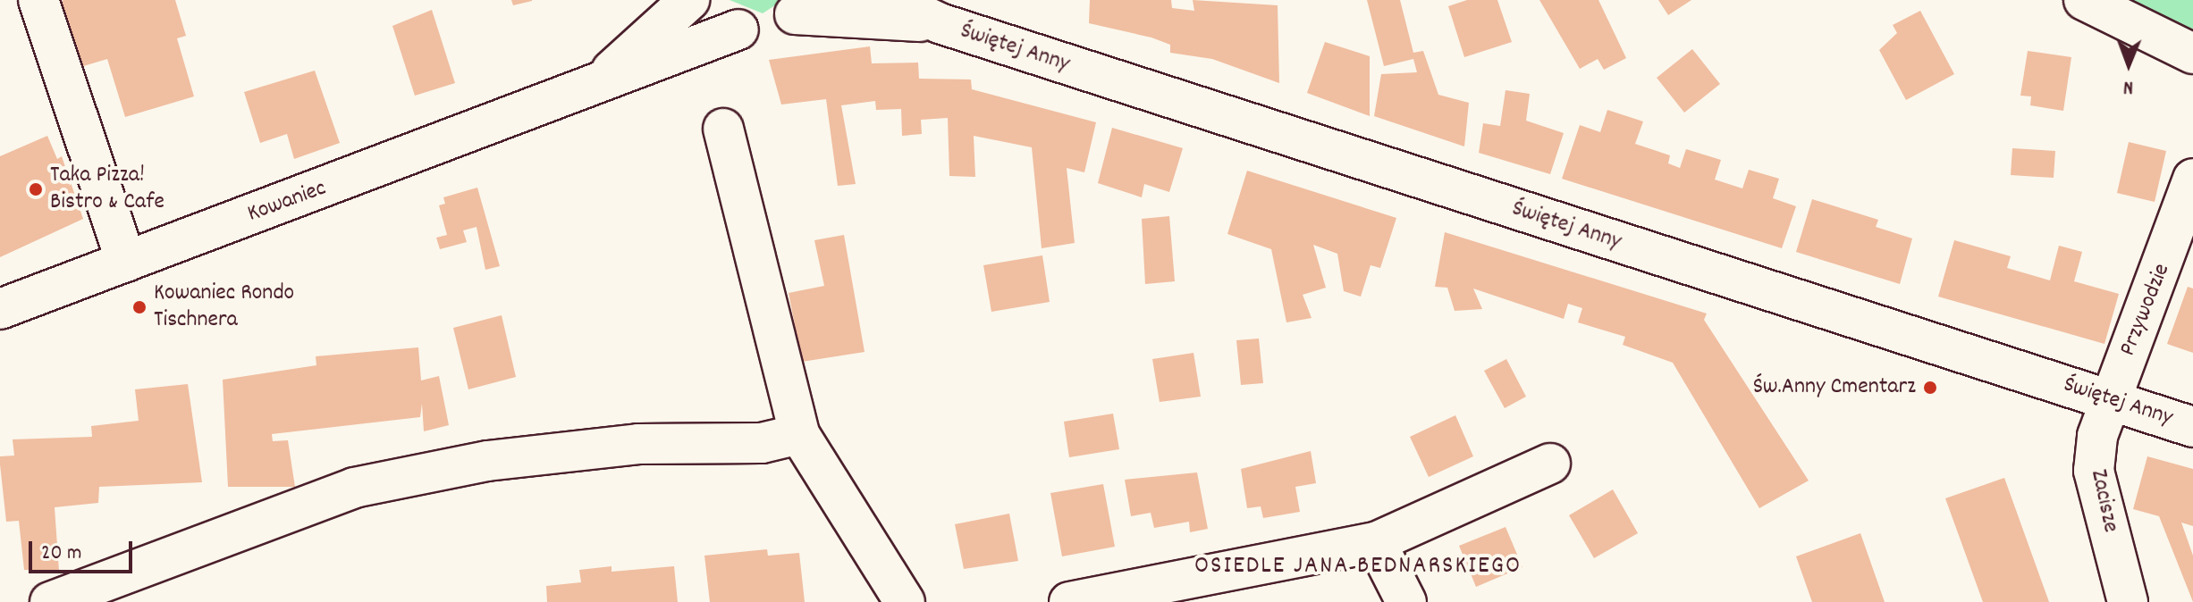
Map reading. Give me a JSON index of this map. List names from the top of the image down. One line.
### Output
{"streets":{"street":["Świętej Anny","Kowaniec","Przywodzie","Zacisze"]},"crossings":[["Świętej Anny","Kowaniec"],["Świętej Anny","Przywodzie"],["Świętej Anny","Zacisze"],["Przywodzie","Zacisze"]],"districts":["OSIEDLE JANA BEDNARSKIEGO"],"places":["Taka Pizza! Bistro & Cafe","Kowaniec Rondo Tischnera","Św.Anny Cmentarz"],"scale_bar":"20 m","north":"bottom"}
